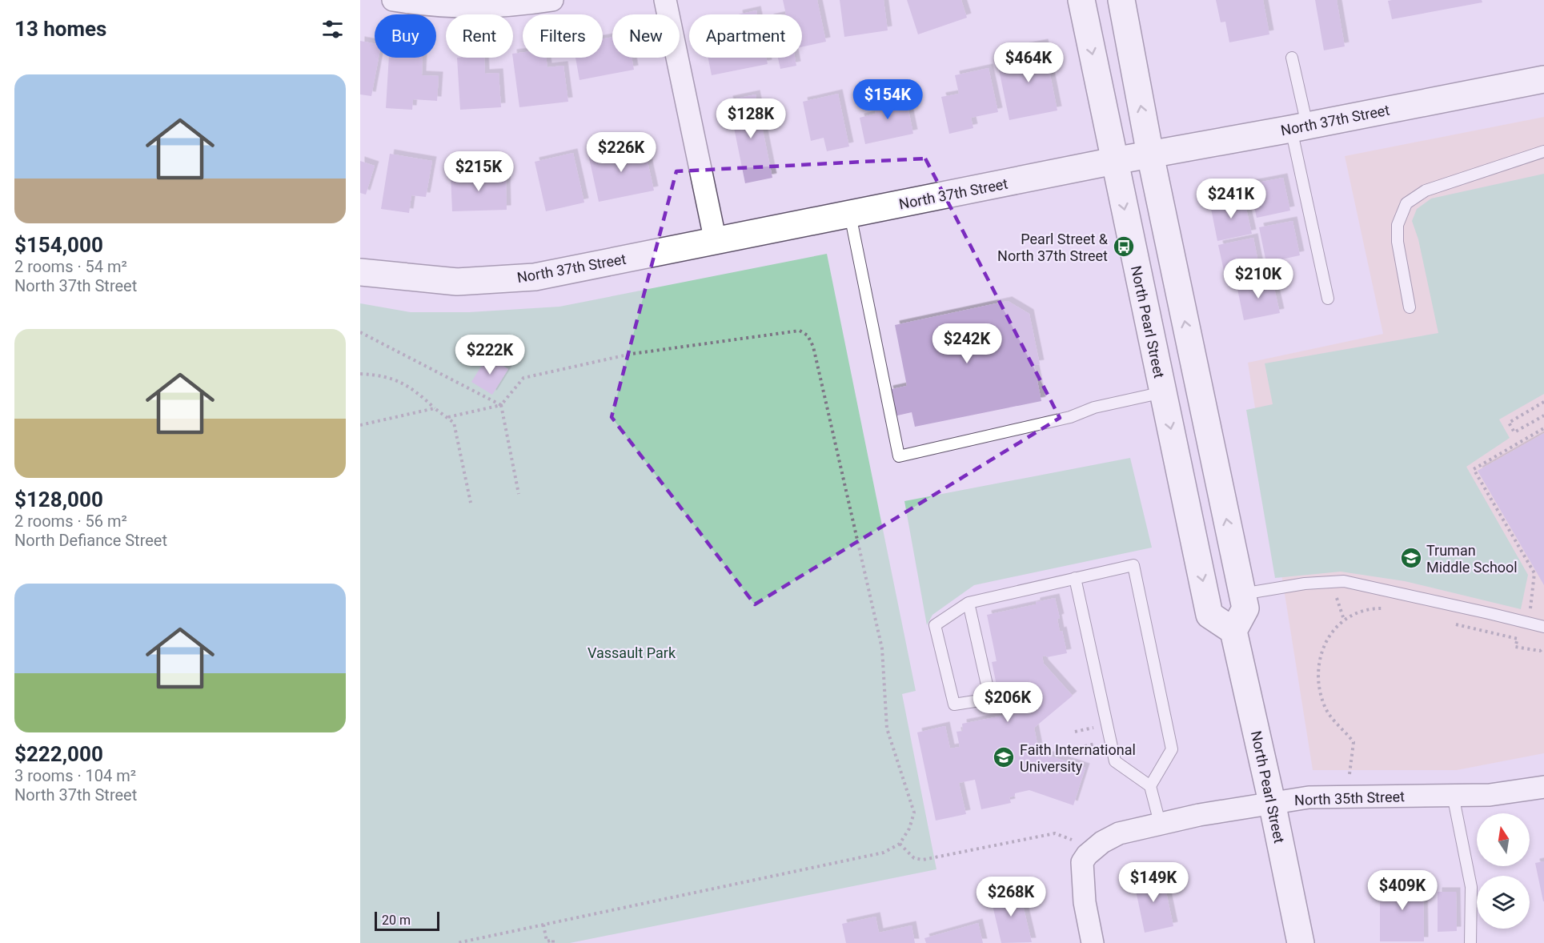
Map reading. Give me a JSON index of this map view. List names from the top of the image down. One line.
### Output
{"streets":{"main road":["North 37th Street","North Pearl Street"],"street":["North 35th Street"]},"crossings":[["North 37th Street","North Pearl Street"],["North Pearl Street","North 35th Street"]],"parks":["Vassault Park"],"places":{"bus stop":["Pearl Street & North 37th Street"],"school or university":["Truman Middle School","Faith International University"]},"scale_bar":"20 m","north":"top","page":{"heading":"13 homes","chip":["Buy","Rent","Filters","New","Apartment"],"price":["$464K","$154K","$128K","$226K","$215K","$241K","$210K","$242K","$222K","$206K","$149K","$409K","$268K"],"list":[{"name":"$154,000","note":"2 rooms · 54 m² · North 37th Street"},{"name":"$128,000","note":"2 rooms · 56 m² · North Defiance Street"},{"name":"$222,000","note":"3 rooms · 104 m² · North 37th Street"}],"scale":"20 m"}}
